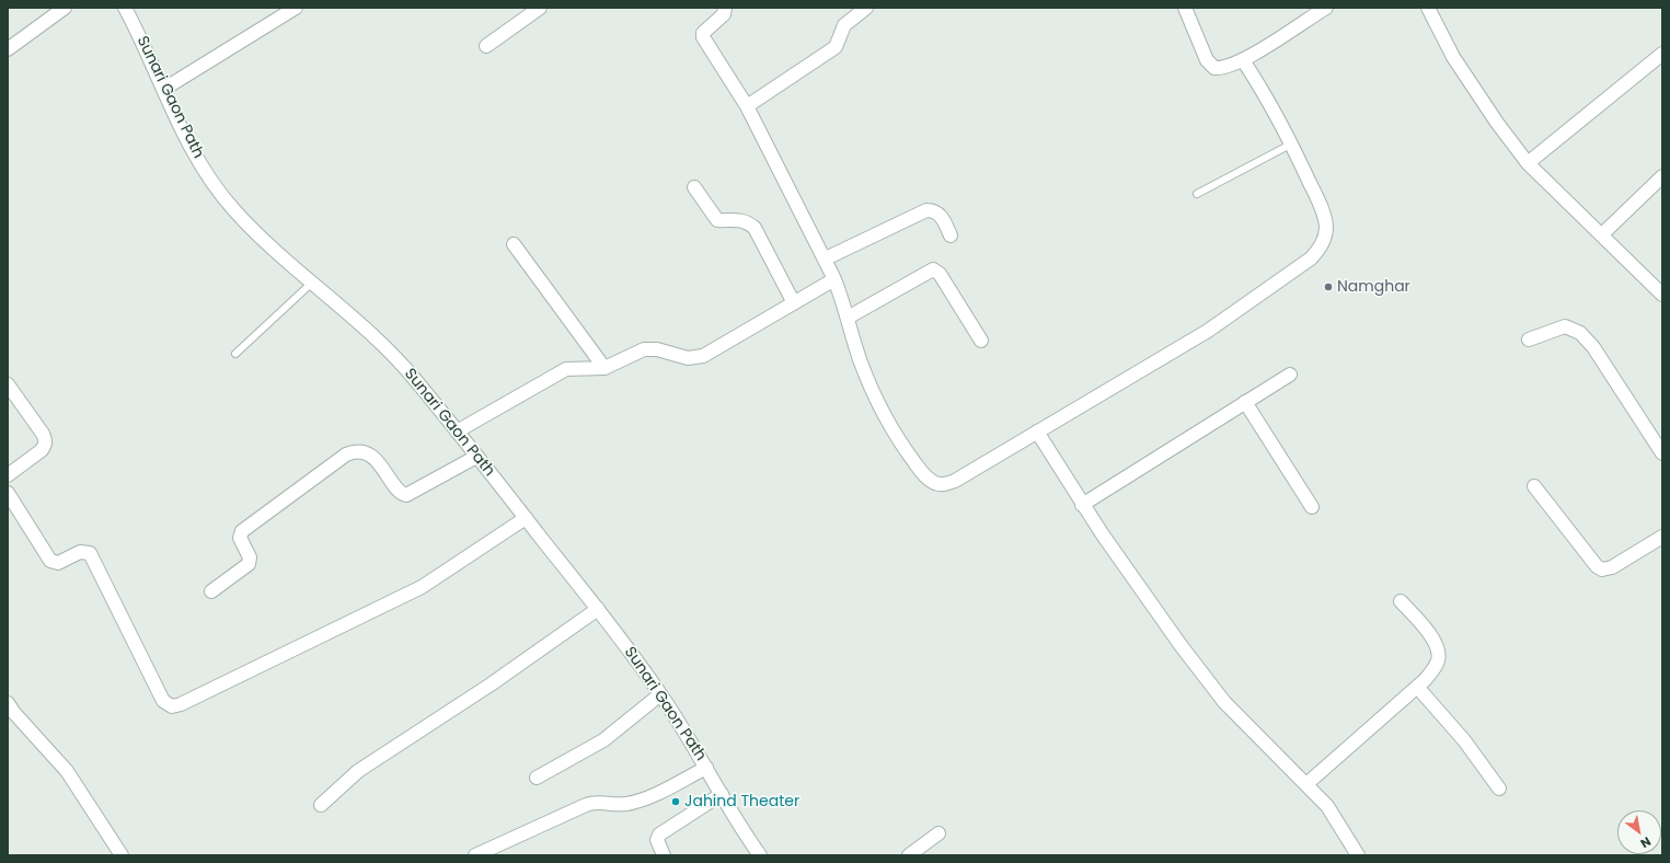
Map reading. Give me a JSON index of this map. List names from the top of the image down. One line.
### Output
{"streets":{"street":["Sunari Gaon Path"]},"places":["Namghar","Jahind Theater"],"north":"bottom right"}
